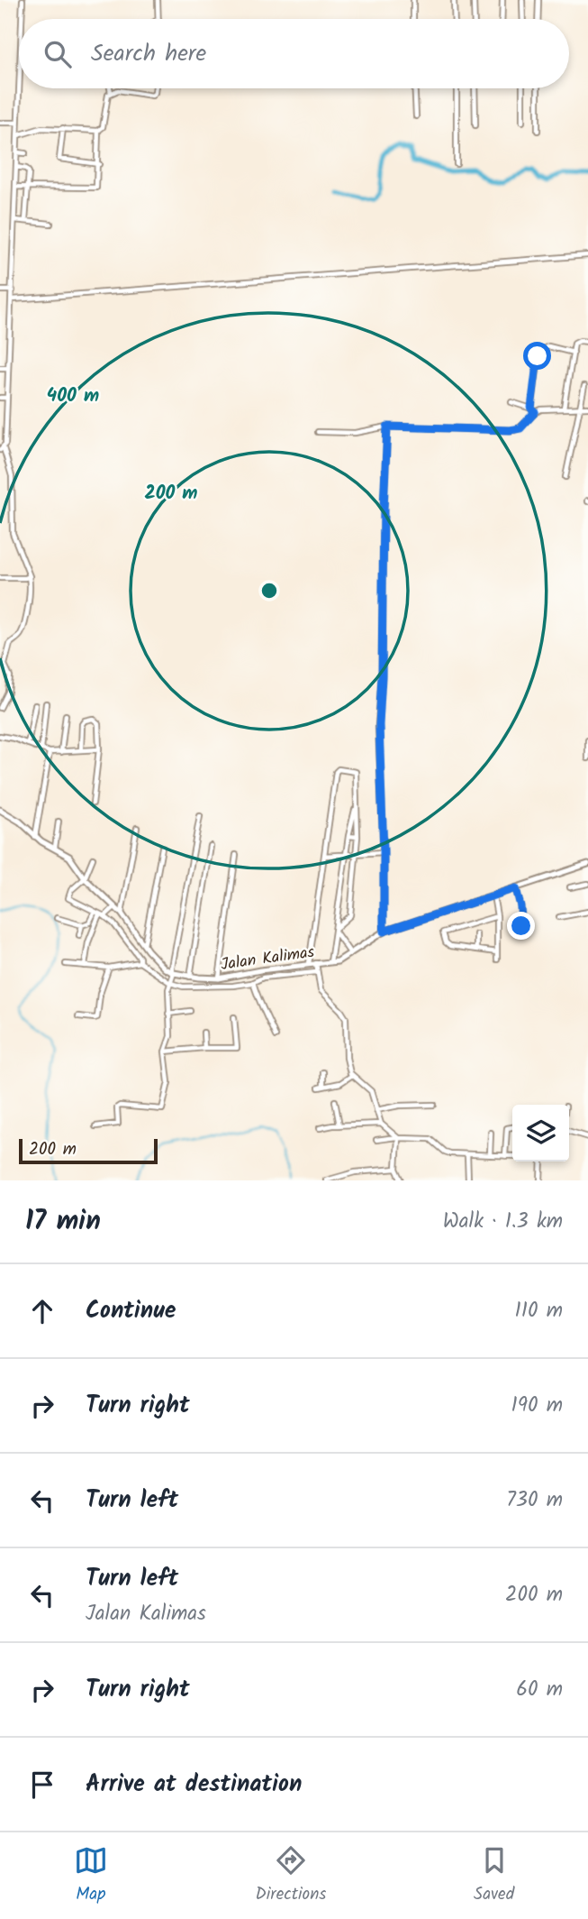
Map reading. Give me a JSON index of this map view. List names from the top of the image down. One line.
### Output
{"streets":{"street":["Jalan Kalimas"]},"scale_bar":"200 m","page":{"search":"Search here","scale":"200 m","heading":["17 min","Walk · 1.3 km"],"list":[["Continue","110 m"],["Turn right","190 m"],["Turn left","730 m"],["Turn left","Jalan Kalimas","200 m"],["Turn right","60 m"],"Arrive at destination"],"nav":["Map","Directions","Saved"]},"rings":["400 m","200 m"]}
